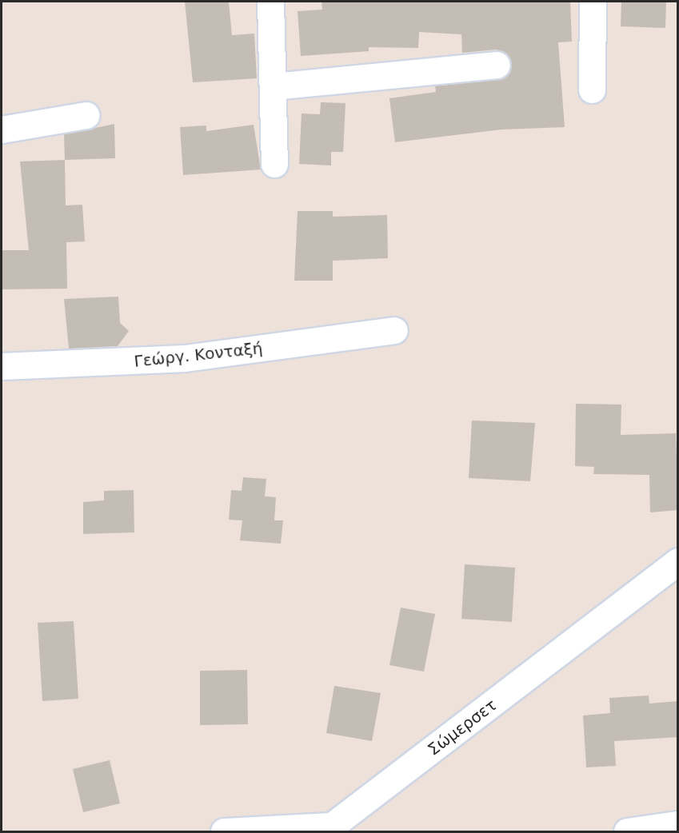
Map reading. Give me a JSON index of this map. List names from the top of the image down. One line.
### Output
{"streets":{"street":["Γεώργ. Κονταξή","Σώμερσετ"]}}
